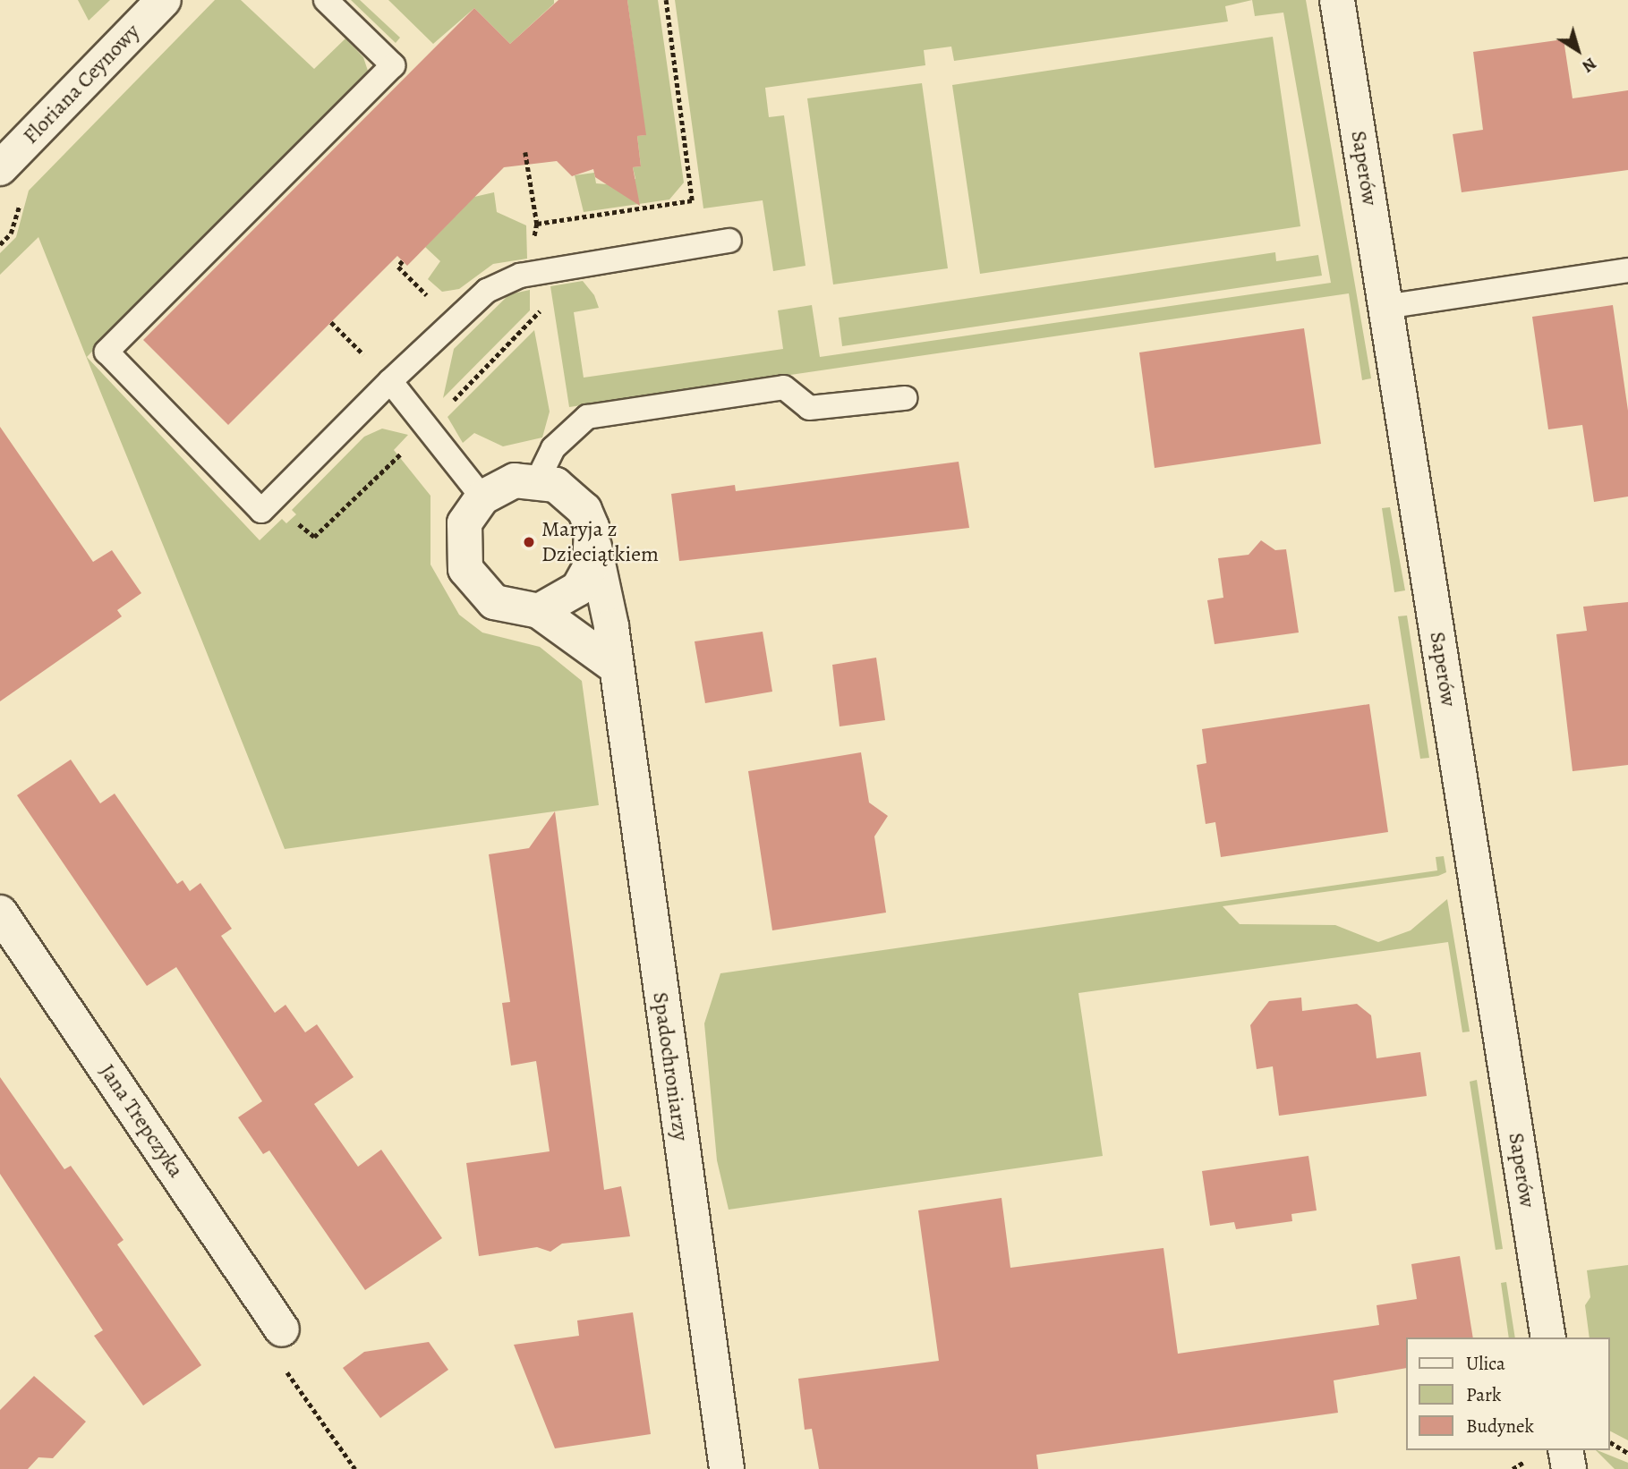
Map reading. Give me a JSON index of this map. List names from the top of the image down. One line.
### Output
{"streets":{"street":["Floriana Ceynowy","Saperów","Spadochroniarzy","Jana Trepczyka"]},"places":["Maryja z Dzieciątkiem"],"legend":["Ulica","Park","Budynek"],"north":"bottom right"}
